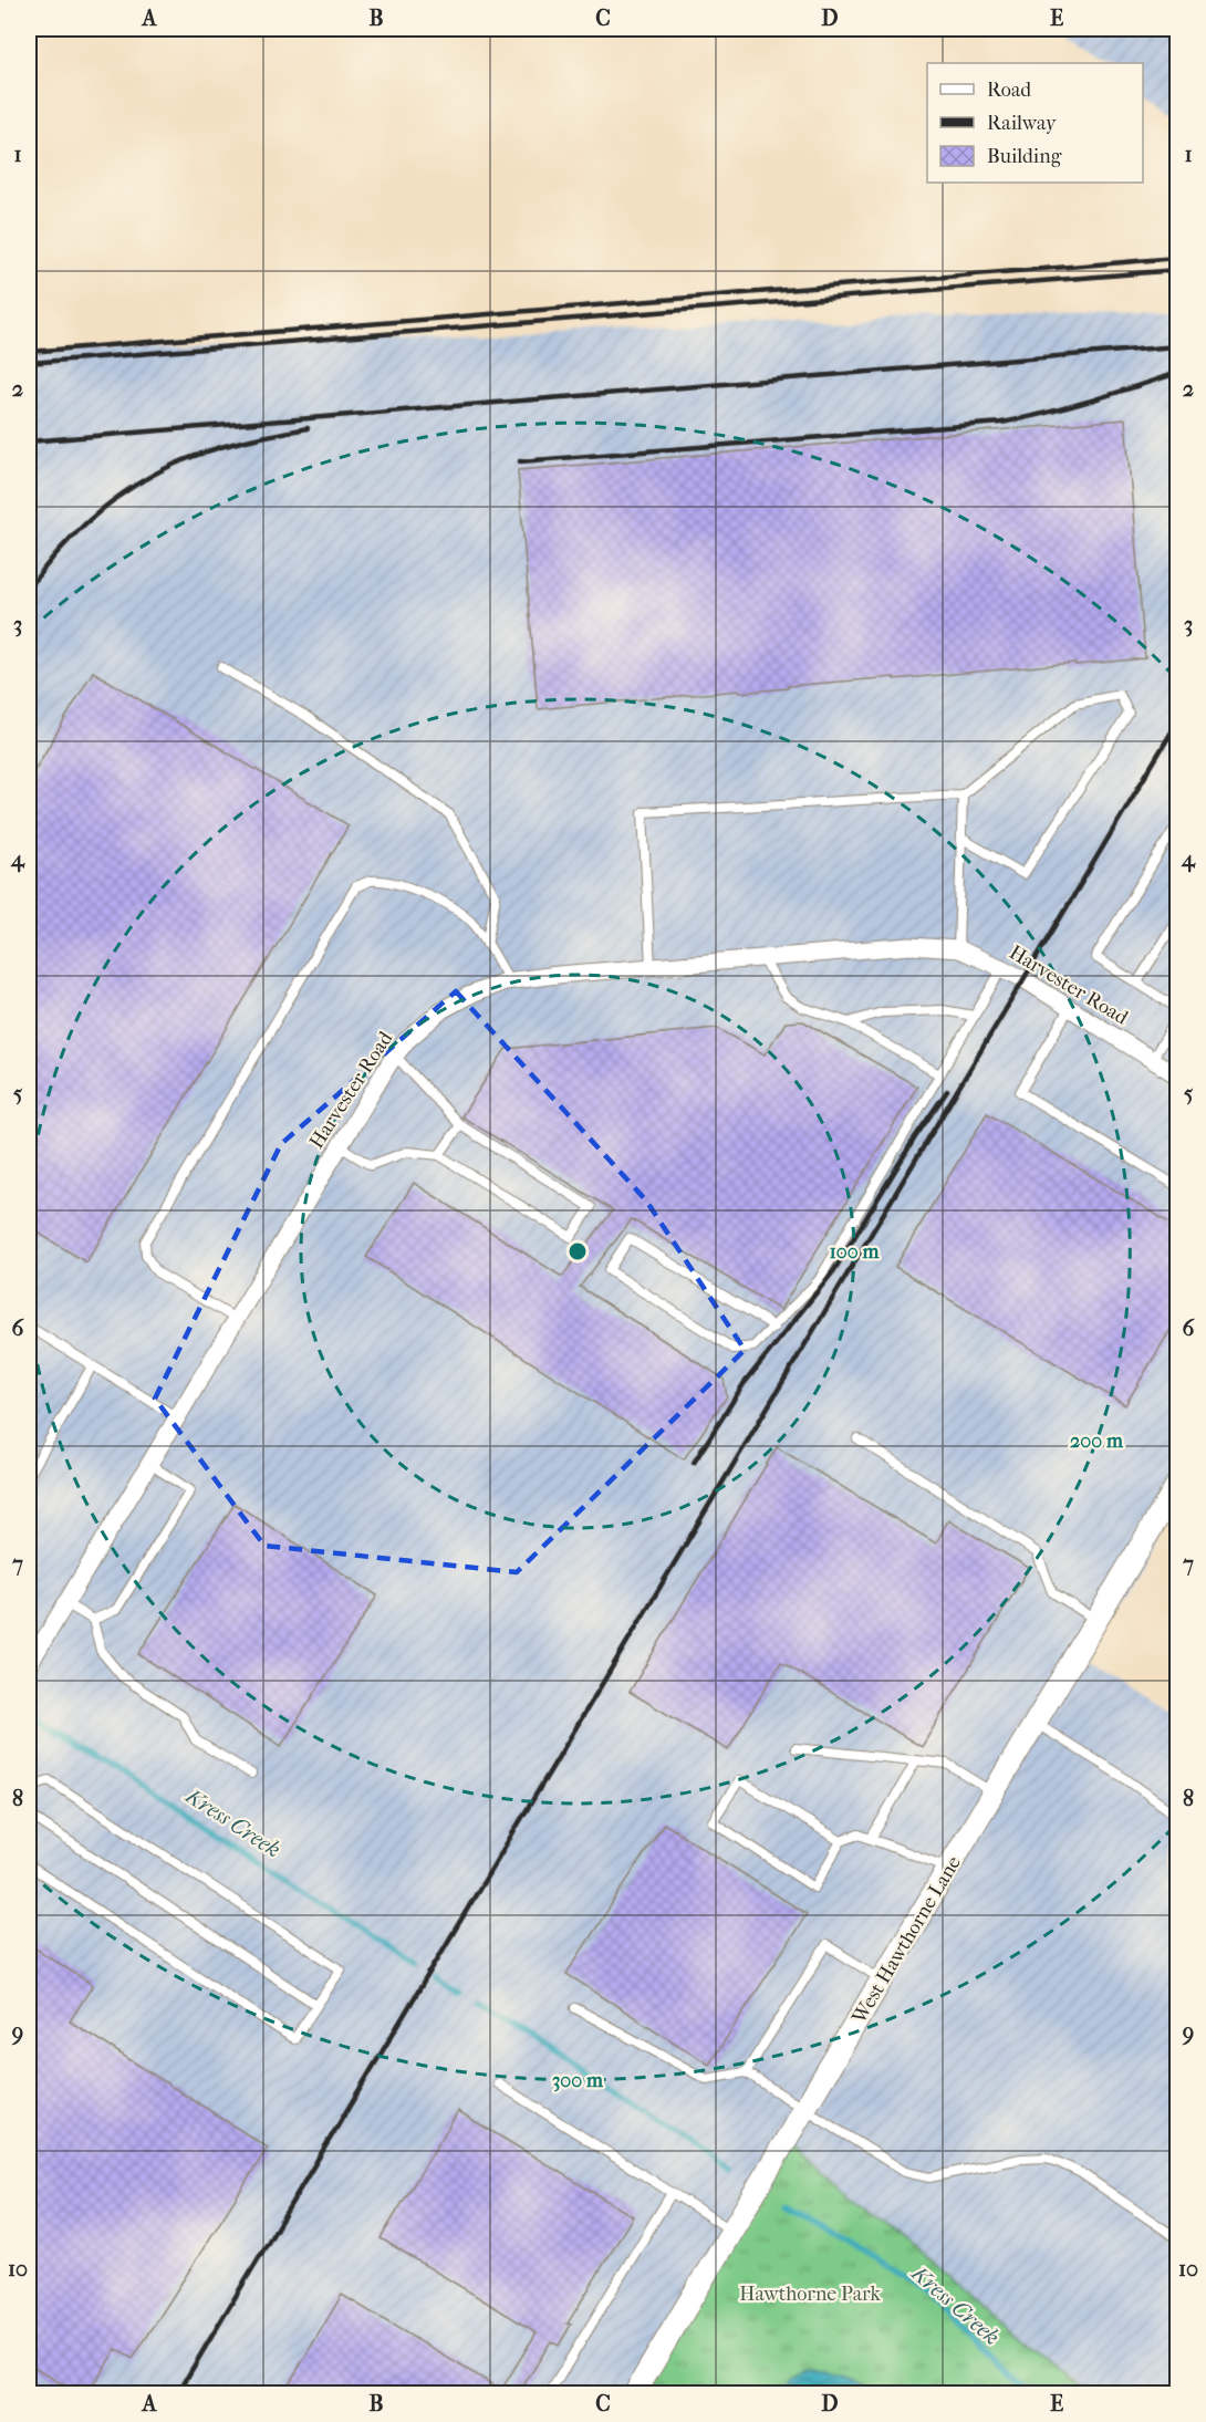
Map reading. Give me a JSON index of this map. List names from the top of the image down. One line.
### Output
{"streets":{"street":["Harvester Road","West Hawthorne Lane"]},"water":["Kress Creek"],"parks":["Hawthorne Park"],"legend":["Road","Railway","Building"],"grid":{"columns":["A","B","C","D","E"],"rows":["1","2","3","4","5","6","7","8","9","10"]},"rings":["100 m","200 m","300 m"]}
